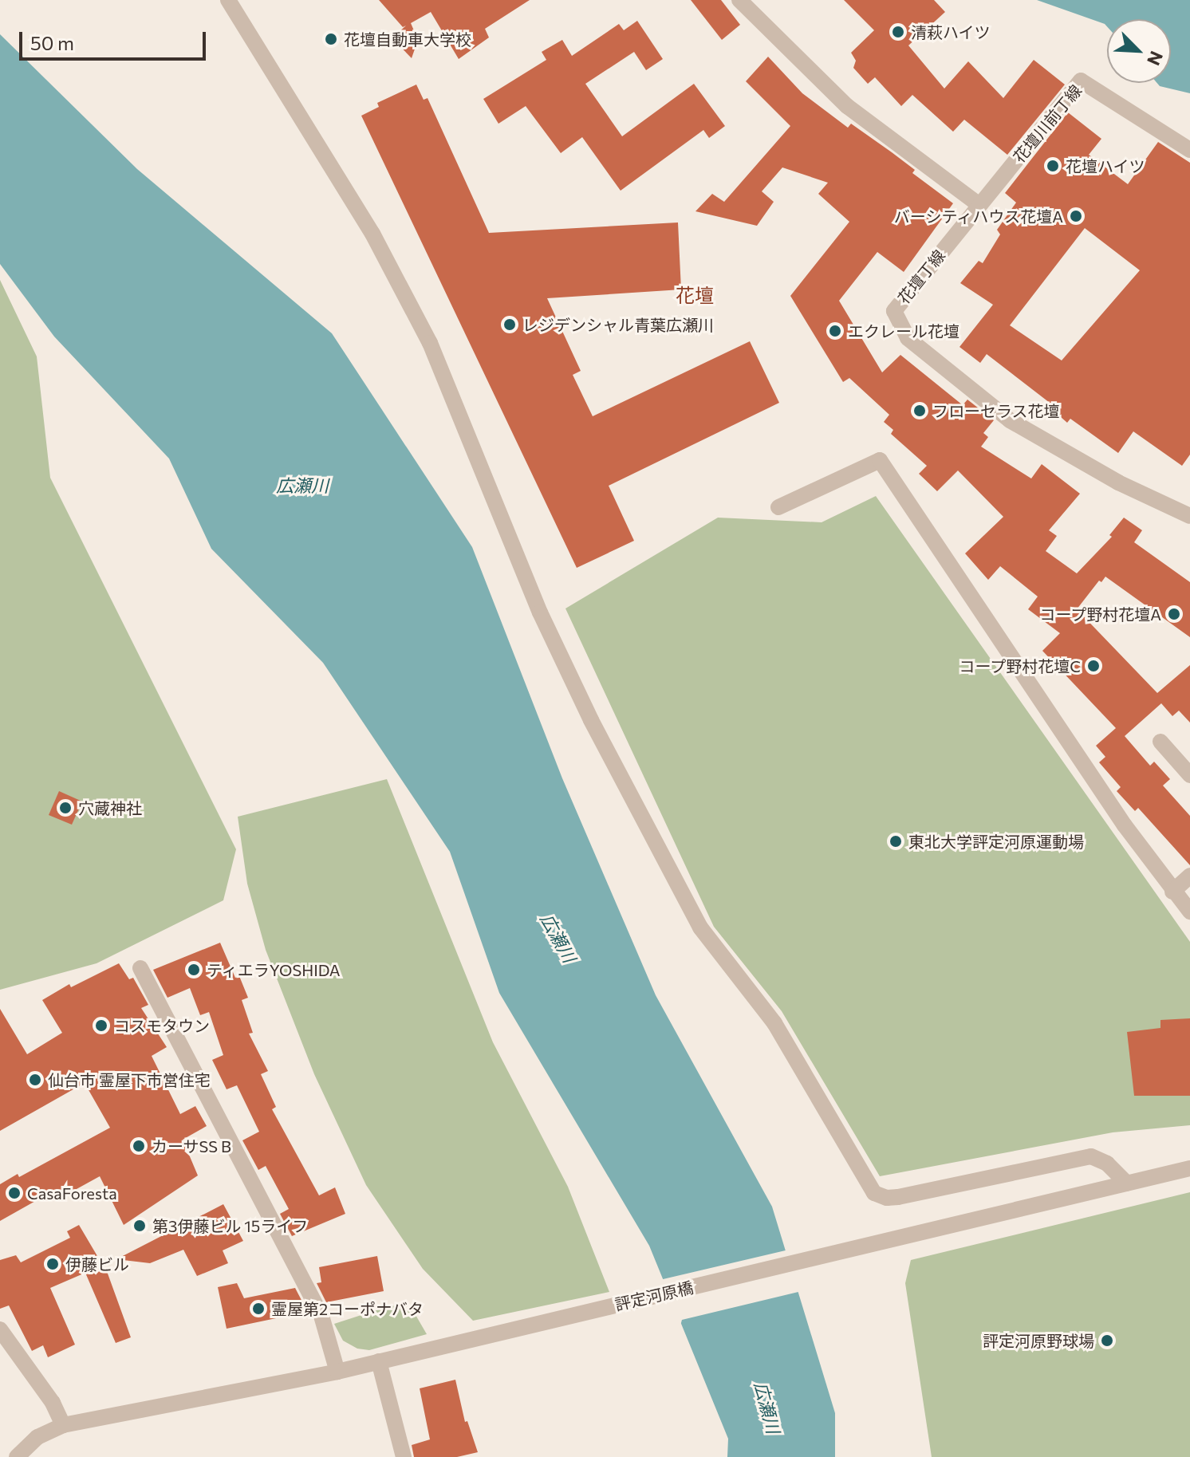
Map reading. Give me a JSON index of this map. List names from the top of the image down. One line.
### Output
{"streets":{"street":["花壇川前丁線","花壇丁線","評定河原橋"]},"crossings":[["花壇川前丁線","花壇丁線"]],"districts":["花壇"],"water":["広瀬川"],"places":["清萩ハイツ","花壇自動車大学校","花壇ハイツ","バーシティハウス花壇A","レジデンシャル青葉広瀬川","エクレール花壇","フローセラス花壇","コープ野村花壇A","コープ野村花壇C","穴蔵神社","東北大学評定河原運動場","ティエラYOSHIDA","コスモタウン","仙台市 霊屋下市営住宅","カーサSS B","CasaForesta","第3伊藤ビル 15ライフ","伊藤ビル","霊屋第2コーポナバタ","評定河原野球場"],"scale_bar":"50 m","north":"bottom right"}
